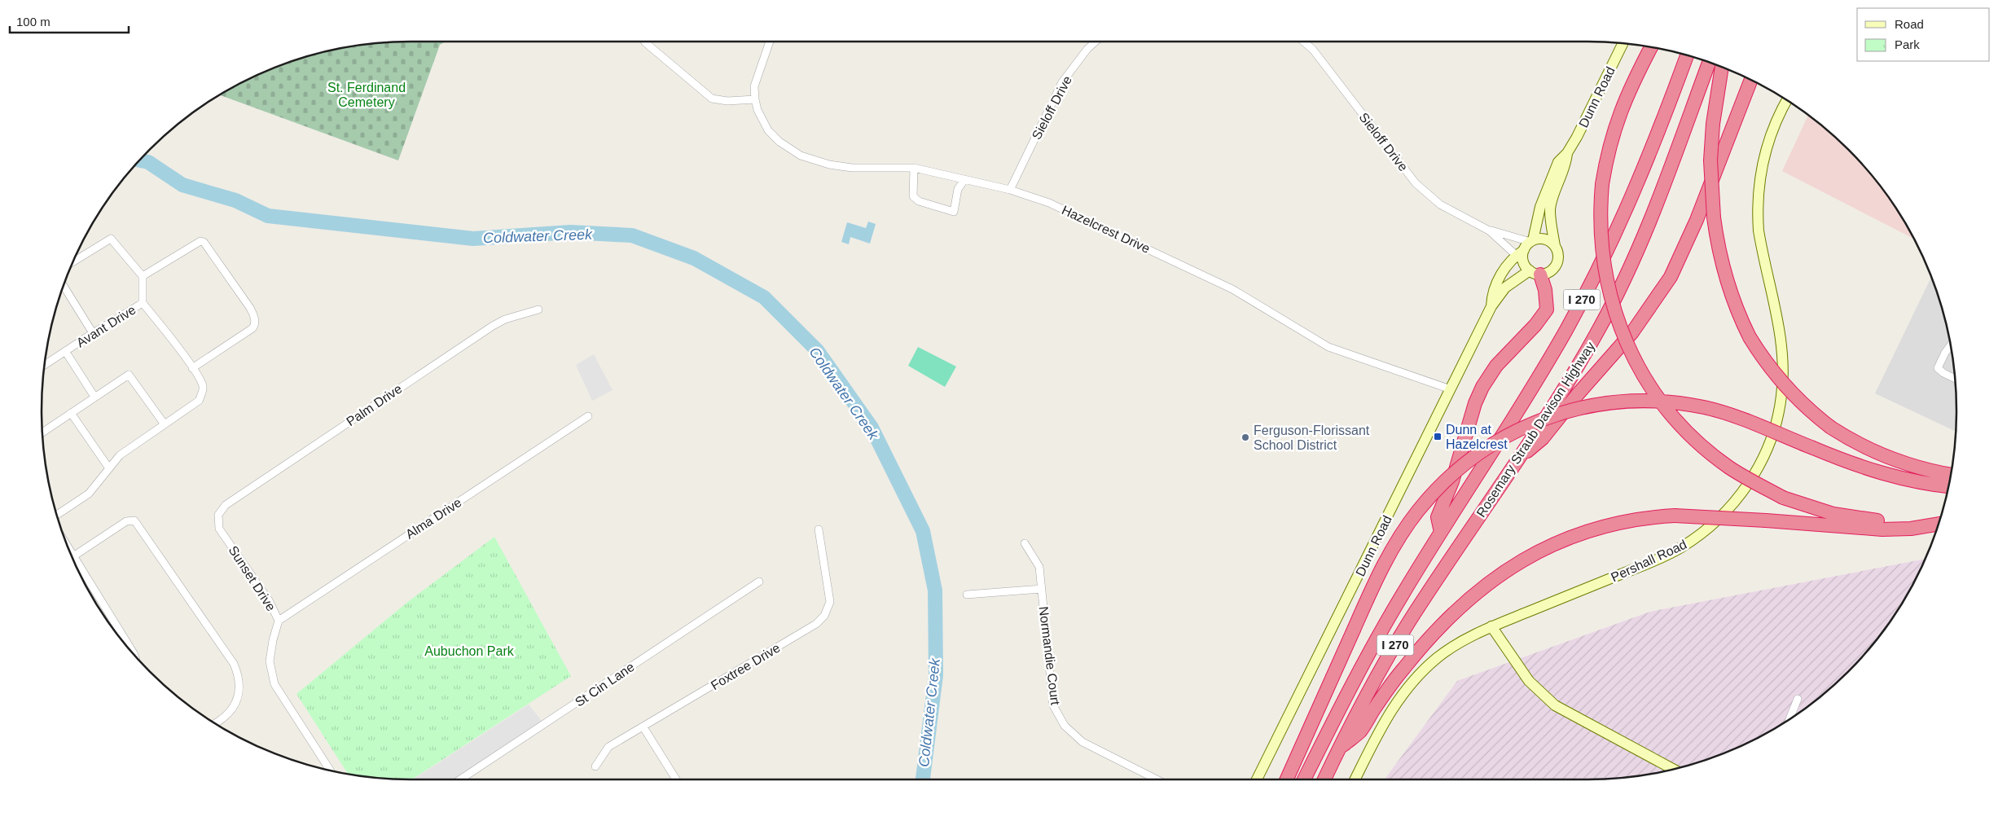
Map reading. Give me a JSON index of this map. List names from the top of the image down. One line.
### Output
{"streets":{"highway":["I 270","Rosemary Straub Davison Highway"],"street":["Dunn Road","Sieloff Drive","Hazelcrest Drive","Avant Drive","Palm Drive","Alma Drive","Pershall Road","Sunset Drive","Normandie Court","Foxtree Drive","St Cin Lane"]},"crossings":[["Dunn Road","Sieloff Drive"],["Dunn Road","Hazelcrest Drive"],["Sieloff Drive","Hazelcrest Drive"],["Palm Drive","Sunset Drive"],["Alma Drive","Sunset Drive"]],"water":["Coldwater Creek"],"parks":["St. Ferdinand Cemetery","Aubuchon Park"],"places":{"transit":["Dunn at Hazelcrest"],"other":["Ferguson-Florissant School District"]},"legend":["Road","Park"],"scale_bar":"100 m"}
